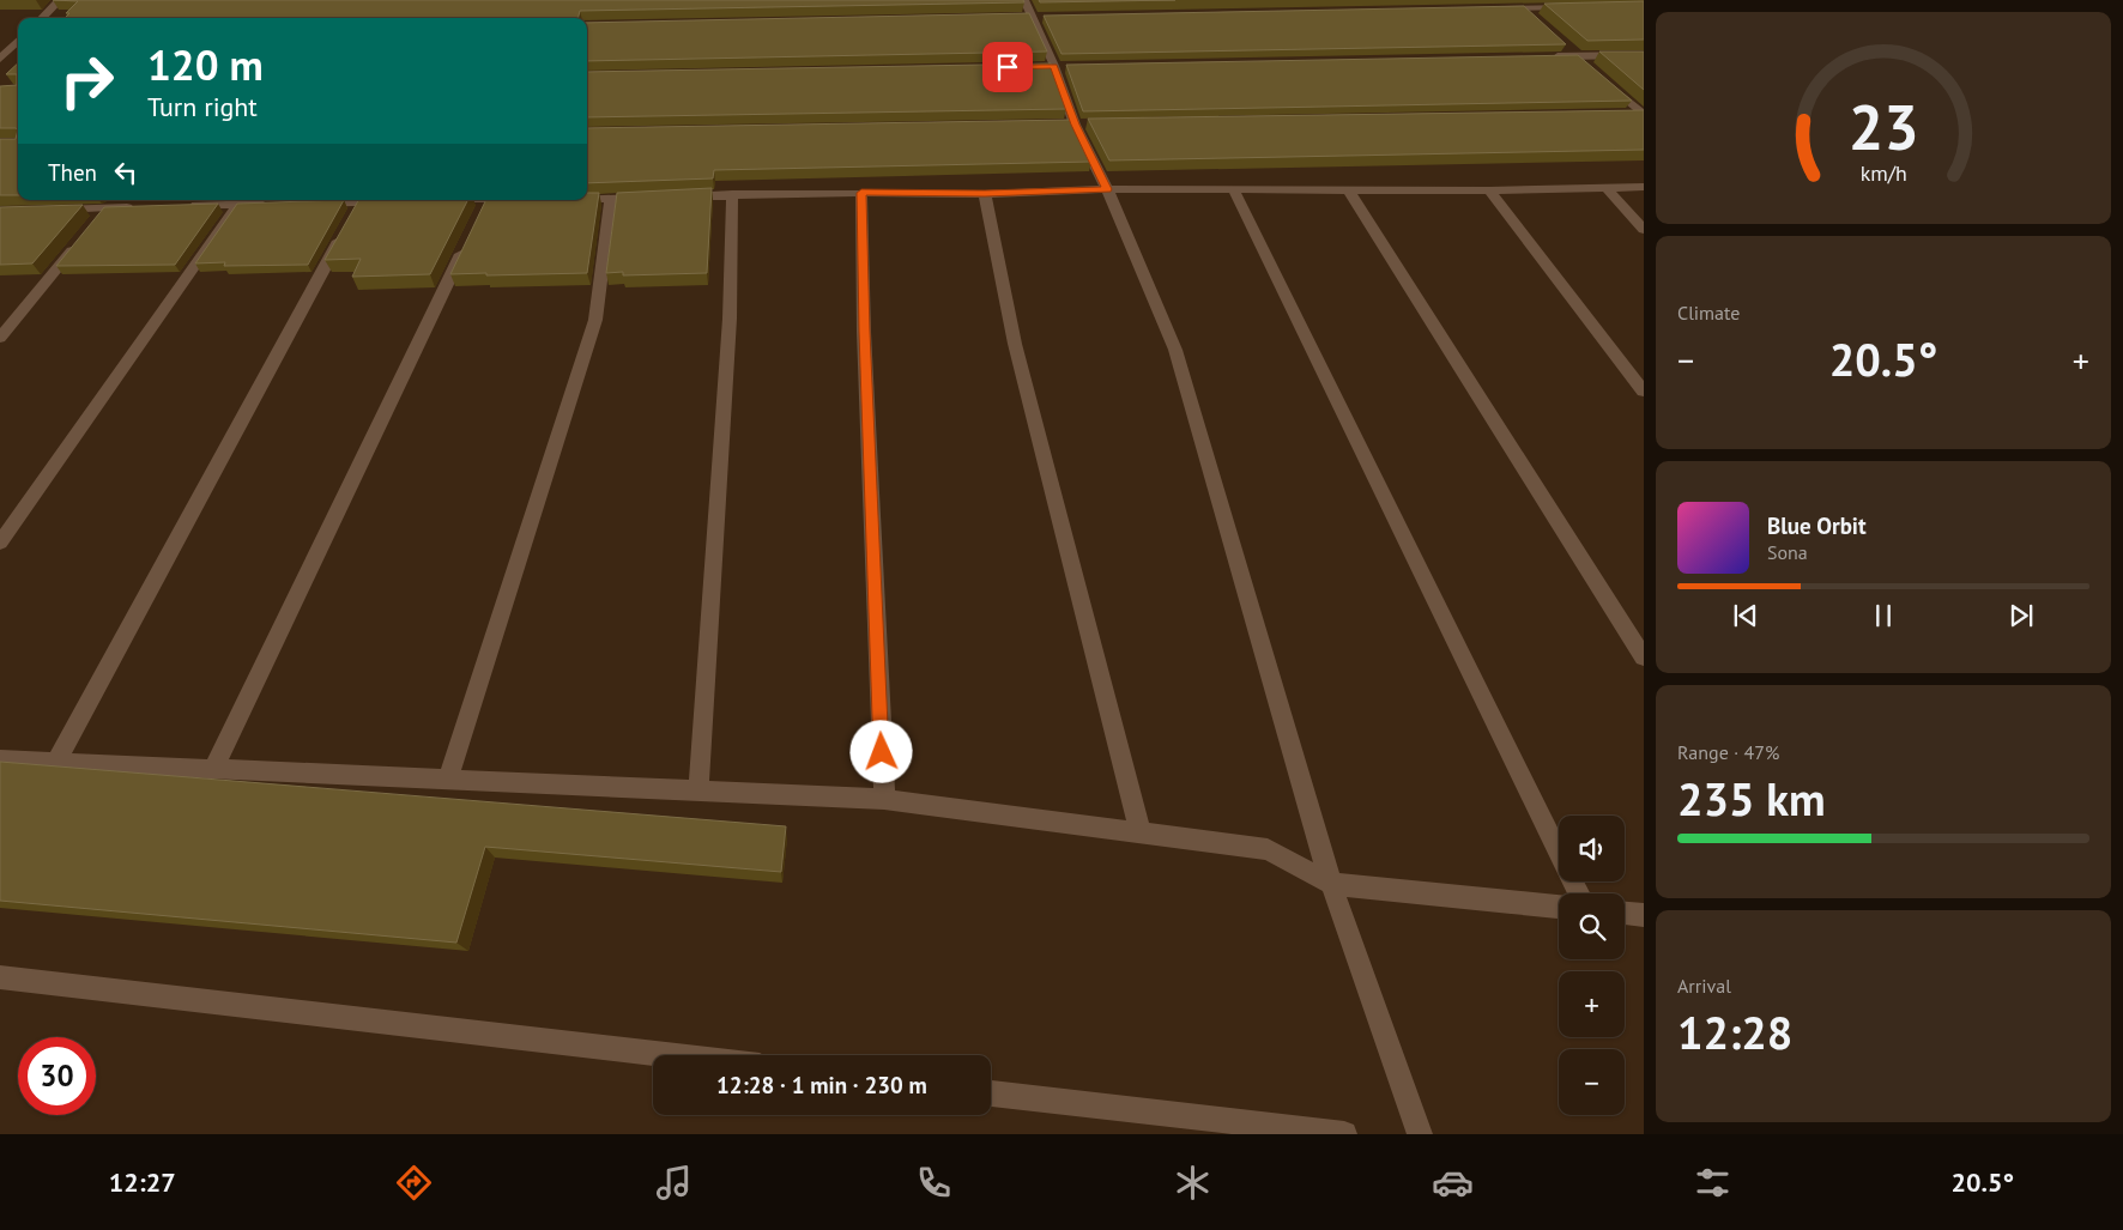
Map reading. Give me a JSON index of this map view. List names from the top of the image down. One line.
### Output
{"page":{"turn":["120 m","Turn right"],"then":"Then","tile":["Climate",["Range · 47%","235 km"],["Arrival","12:28"]],"heat":["−","20.5°","+"],"song":["Blue Orbit","Sona"],"map_buttons":["+","−"],"limit":"30","trip":"12:28 · 1 min · 230 m","tabs":["12:27","20.5°"],"gauge":["23","km/h"]}}
